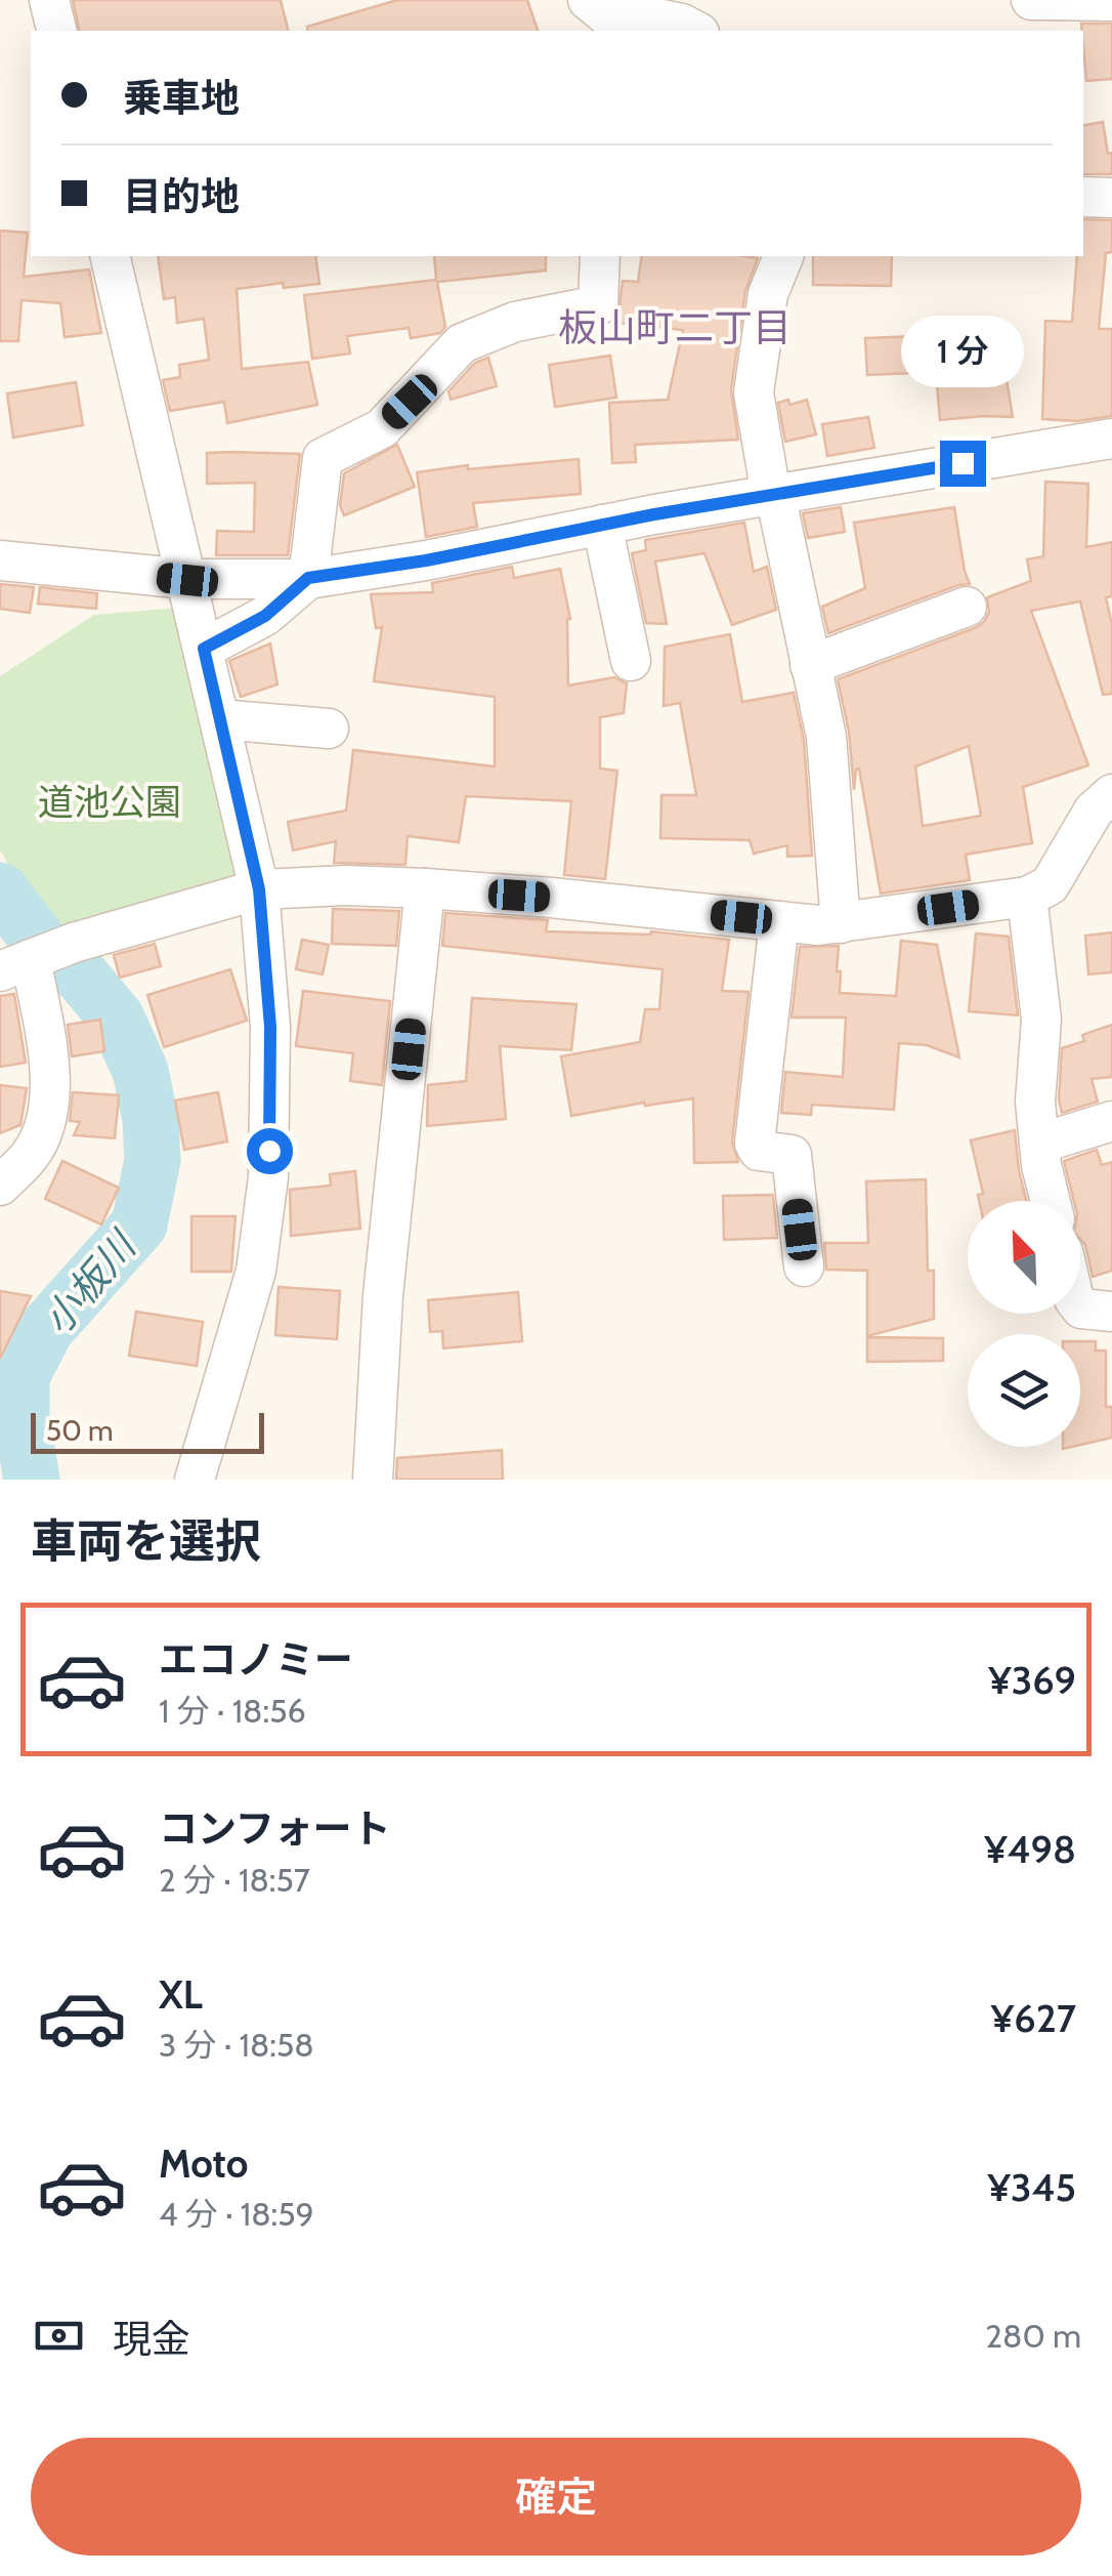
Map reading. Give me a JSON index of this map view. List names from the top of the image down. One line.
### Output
{"districts":["板山町二丁目"],"water":["小板川"],"parks":["道池公園"],"scale_bar":"50 m","north":"top left","page":{"banner":["乗車地","目的地"],"bubble":"1 分","scale":"50 m","heading":"車両を選択","list":[{"name":"エコノミー","note":"1 分 · 18:56","value":"¥369"},{"name":"コンフォート","note":"2 分 · 18:57","value":"¥498"},{"name":"XL","note":"3 分 · 18:58","value":"¥627"},{"name":"Moto","note":"4 分 · 18:59","value":"¥345"}],"pay":["現金","280 m"],"buttons":"確定"}}
